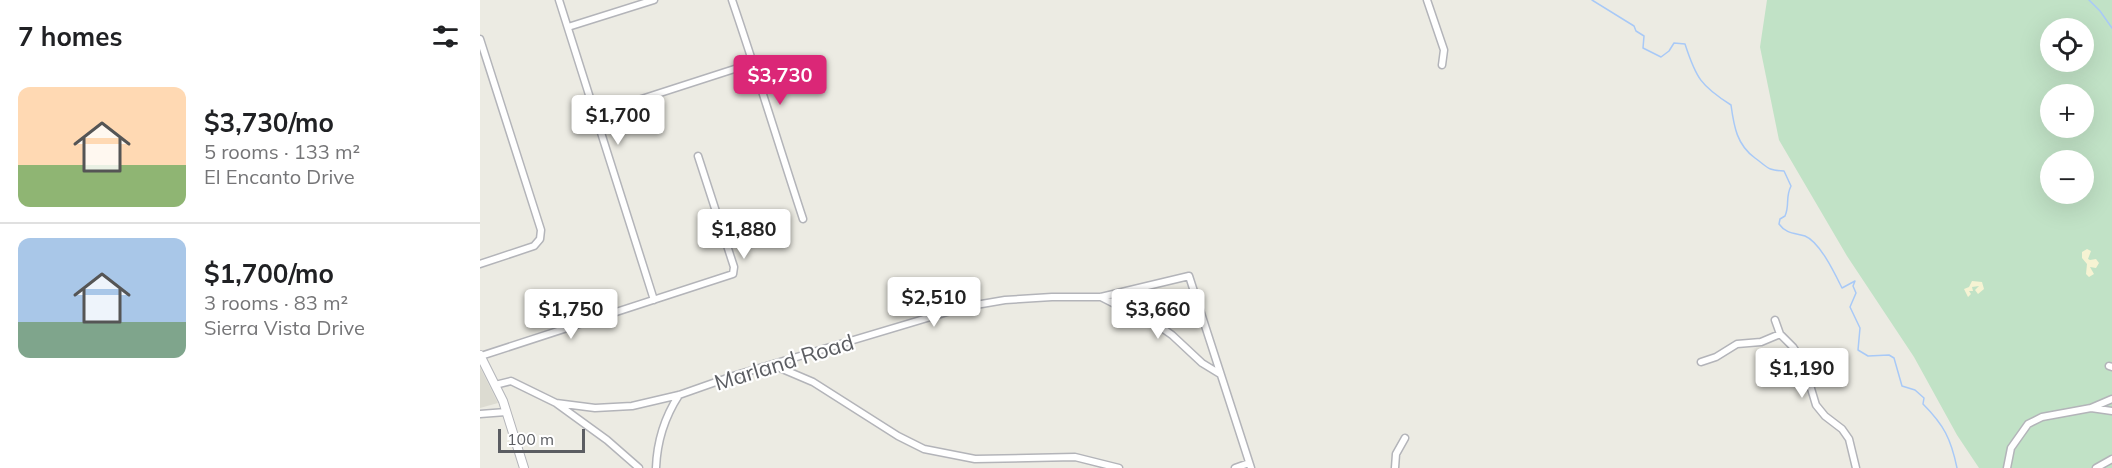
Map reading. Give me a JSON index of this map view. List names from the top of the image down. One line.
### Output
{"streets":{"street":["Marland Road"]},"scale_bar":"100 m","page":{"heading":"7 homes","map_buttons":["+","−"],"price":["$3,730","$1,700","$1,880","$2,510","$1,750","$3,660","$1,190"],"list":[{"name":"$3,730/mo","note":"5 rooms · 133 m² · El Encanto Drive"},{"name":"$1,700/mo","note":"3 rooms · 83 m² · Sierra Vista Drive"}],"scale":"100 m"}}
